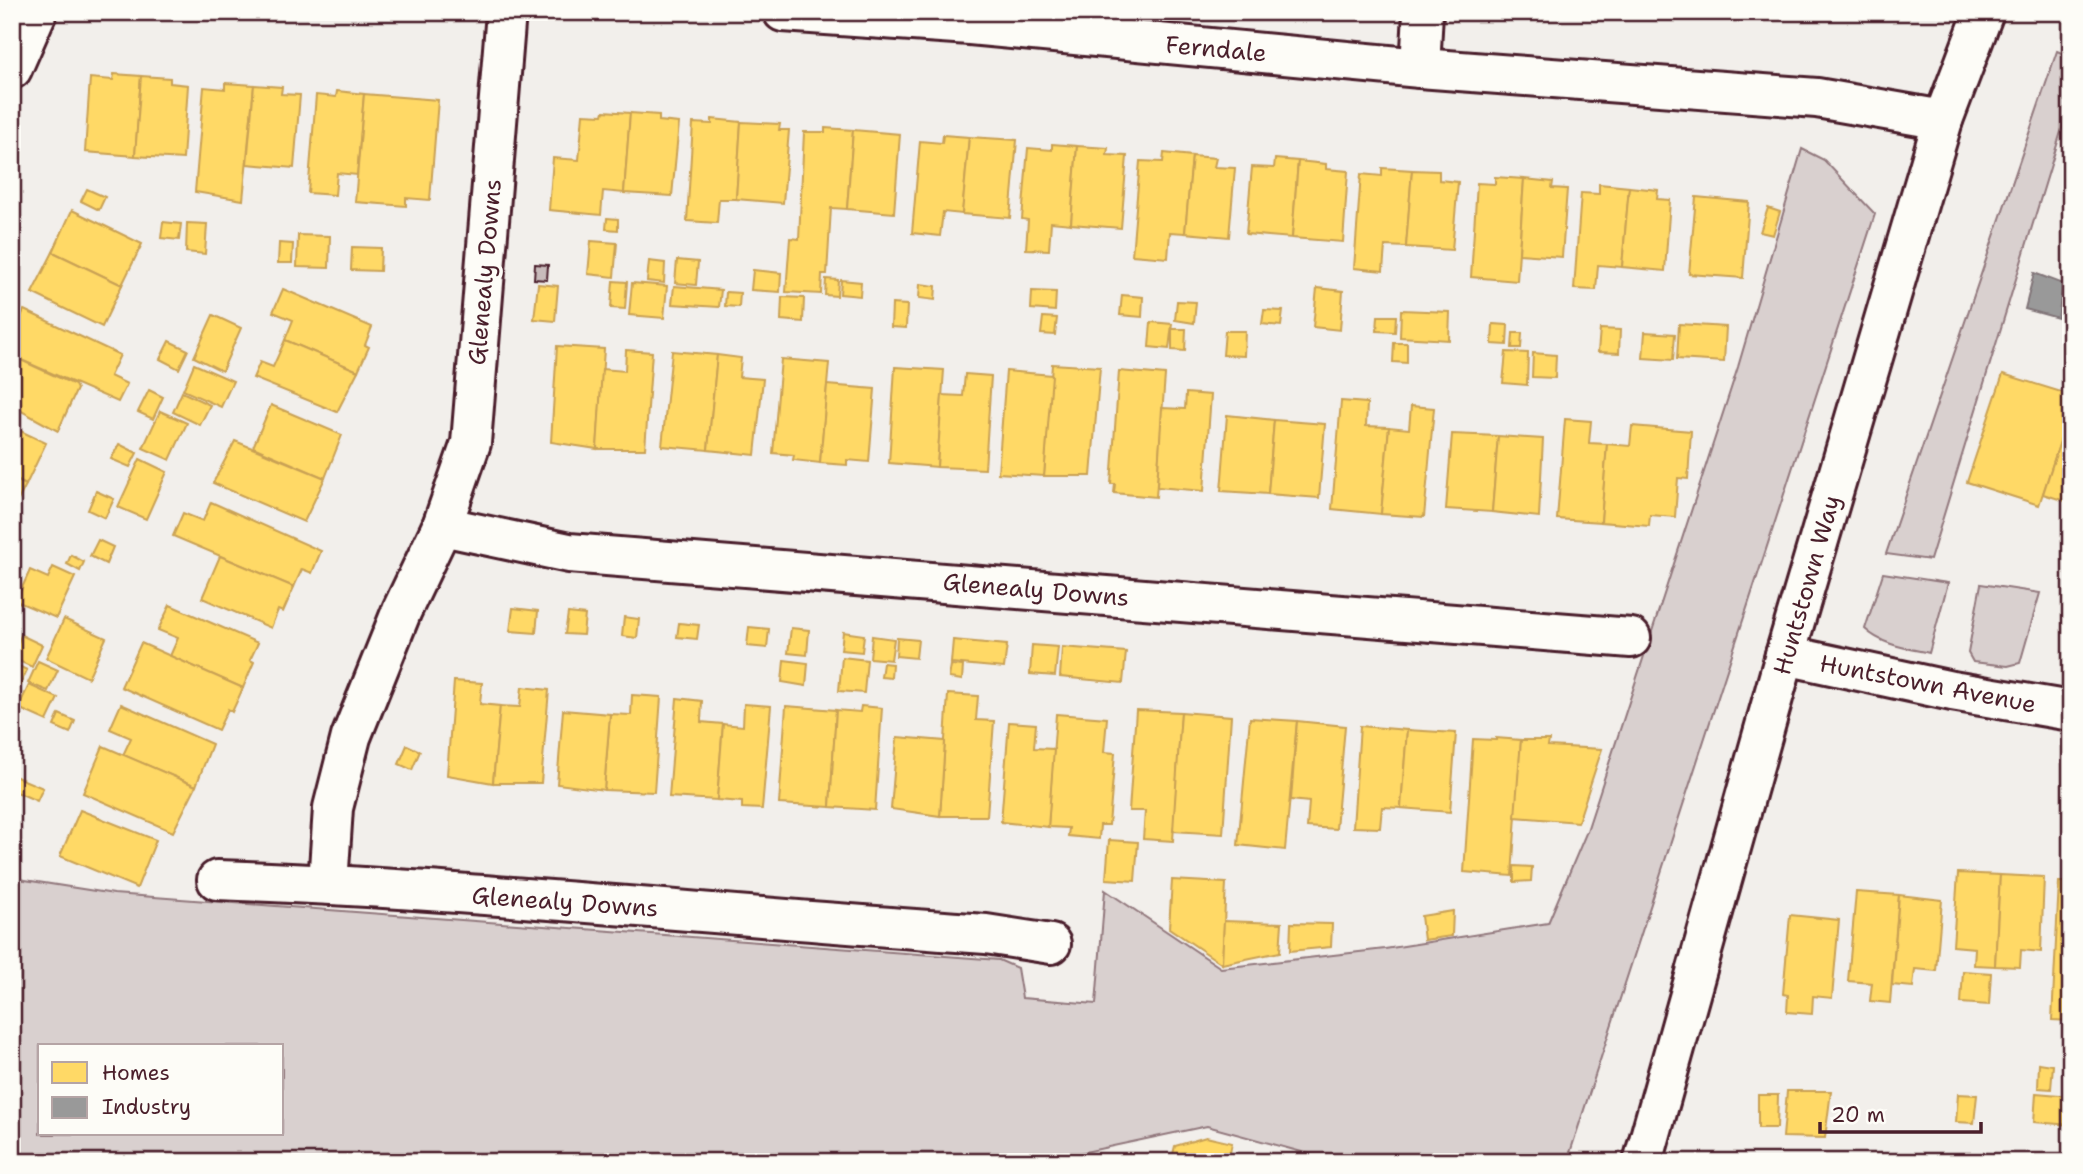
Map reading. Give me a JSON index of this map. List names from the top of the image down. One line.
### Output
{"streets":{"street":["Ferndale","Glenealy Downs","Huntstown Way","Huntstown Avenue"]},"crossings":[["Ferndale","Huntstown Way"],["Huntstown Way","Huntstown Avenue"]],"legend":["Homes","Industry"],"scale_bar":"20 m"}
